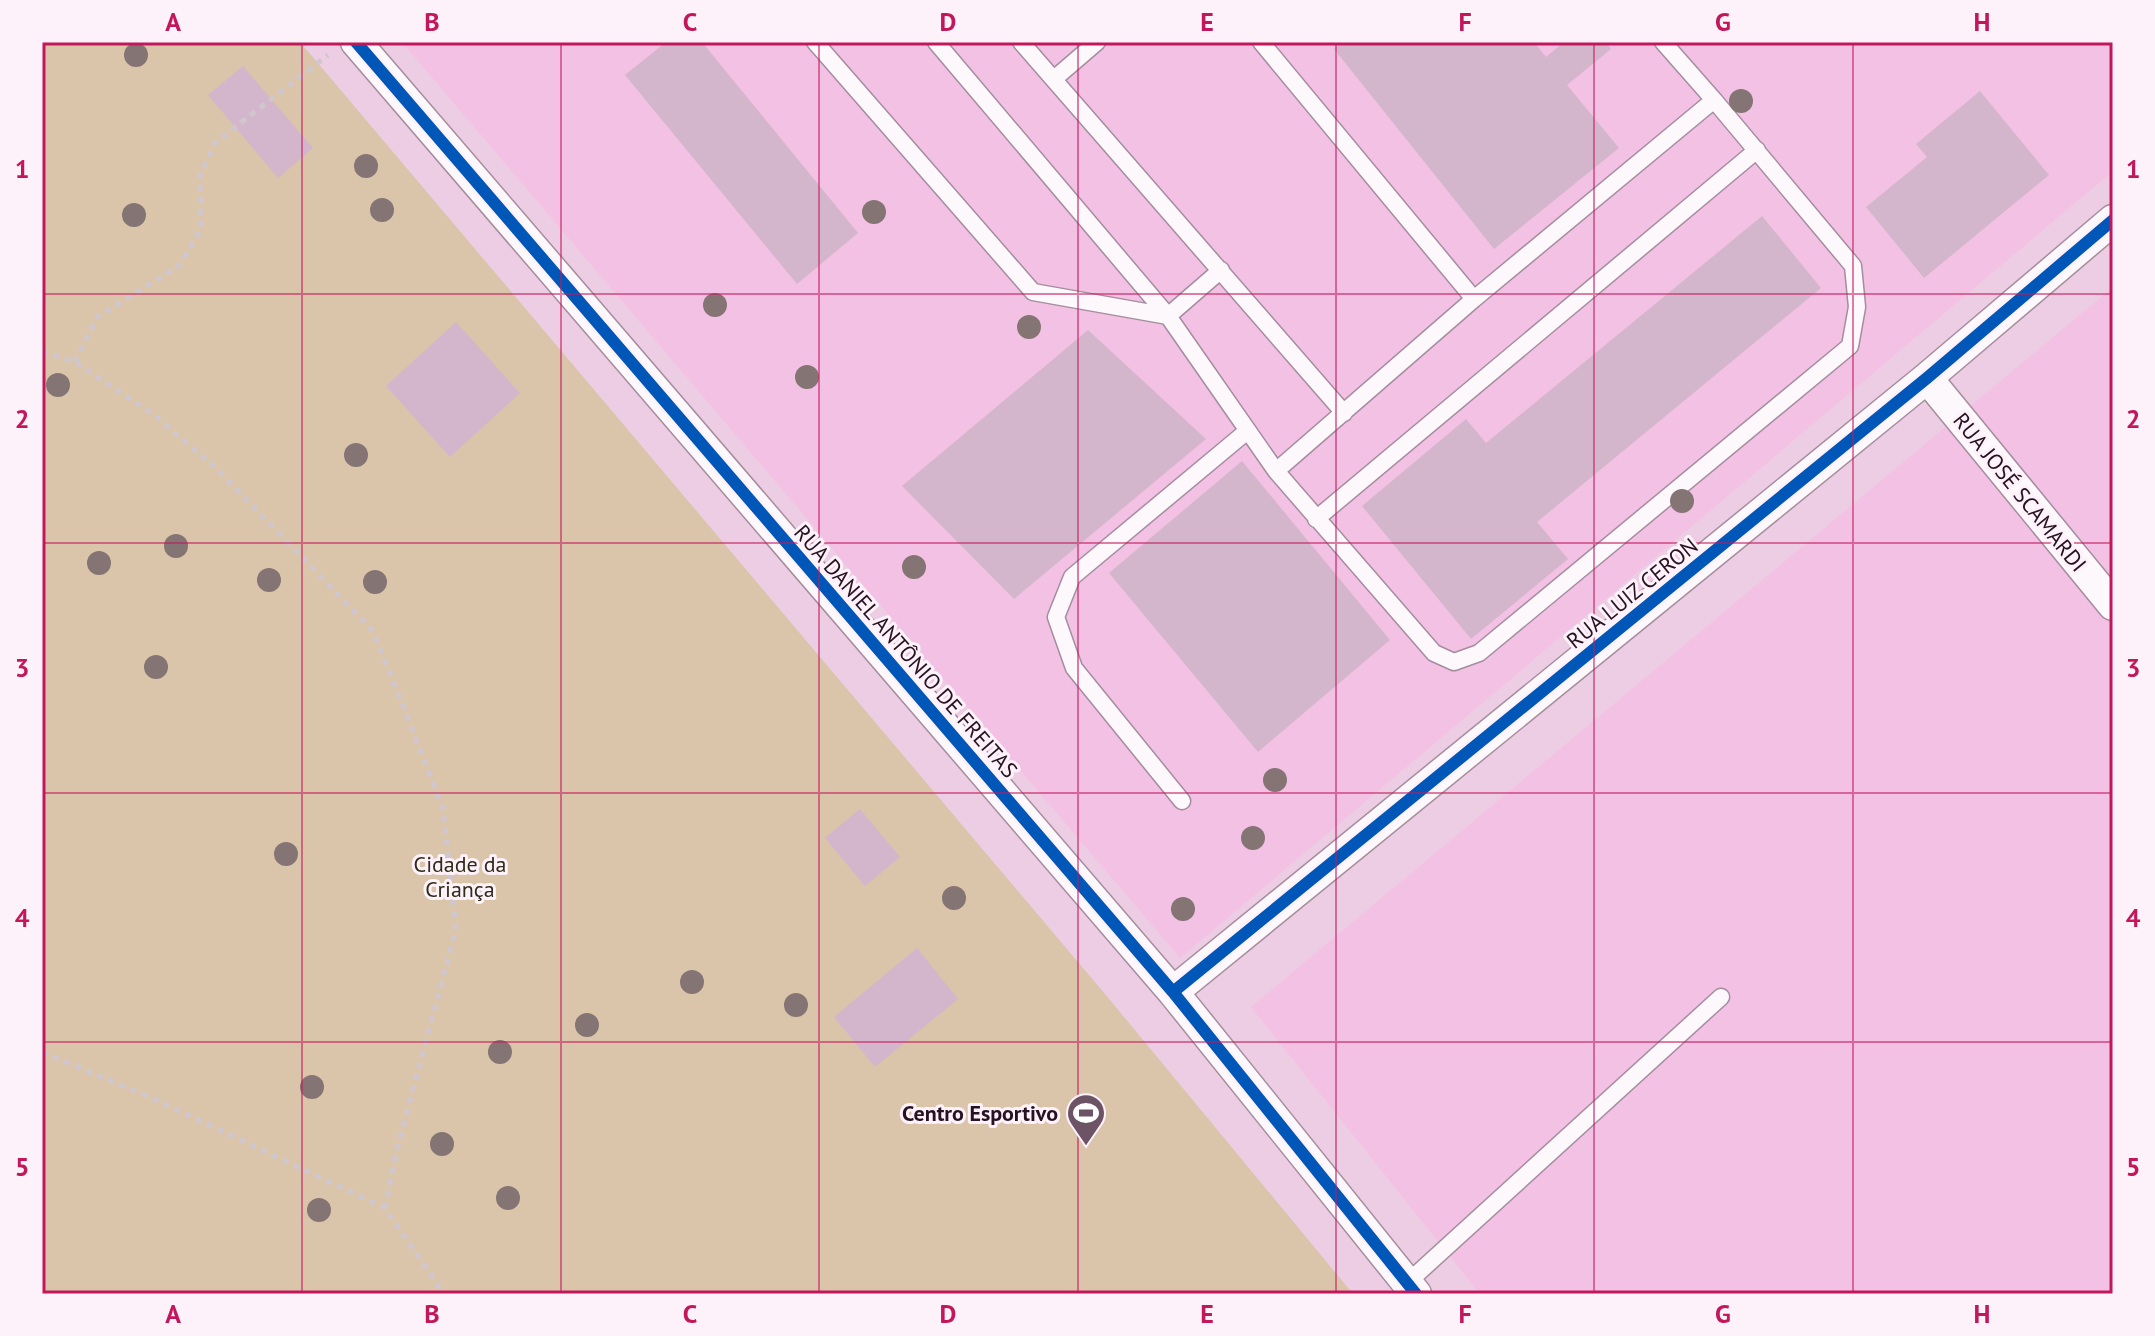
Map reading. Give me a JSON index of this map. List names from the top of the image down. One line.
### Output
{"streets":{"street":["RUA JOSÉ SCAMARDI","RUA LUIZ CERON","RUA DANIEL ANTÔNIO DE FREITAS"]},"crossings":[["RUA JOSÉ SCAMARDI","RUA LUIZ CERON"],["RUA LUIZ CERON","RUA DANIEL ANTÔNIO DE FREITAS"]],"parks":["Cidade da Criança"],"places":{"sports":["Centro Esportivo"]},"grid":{"columns":["A","B","C","D","E","F","G","H"],"rows":["1","2","3","4","5"]}}
